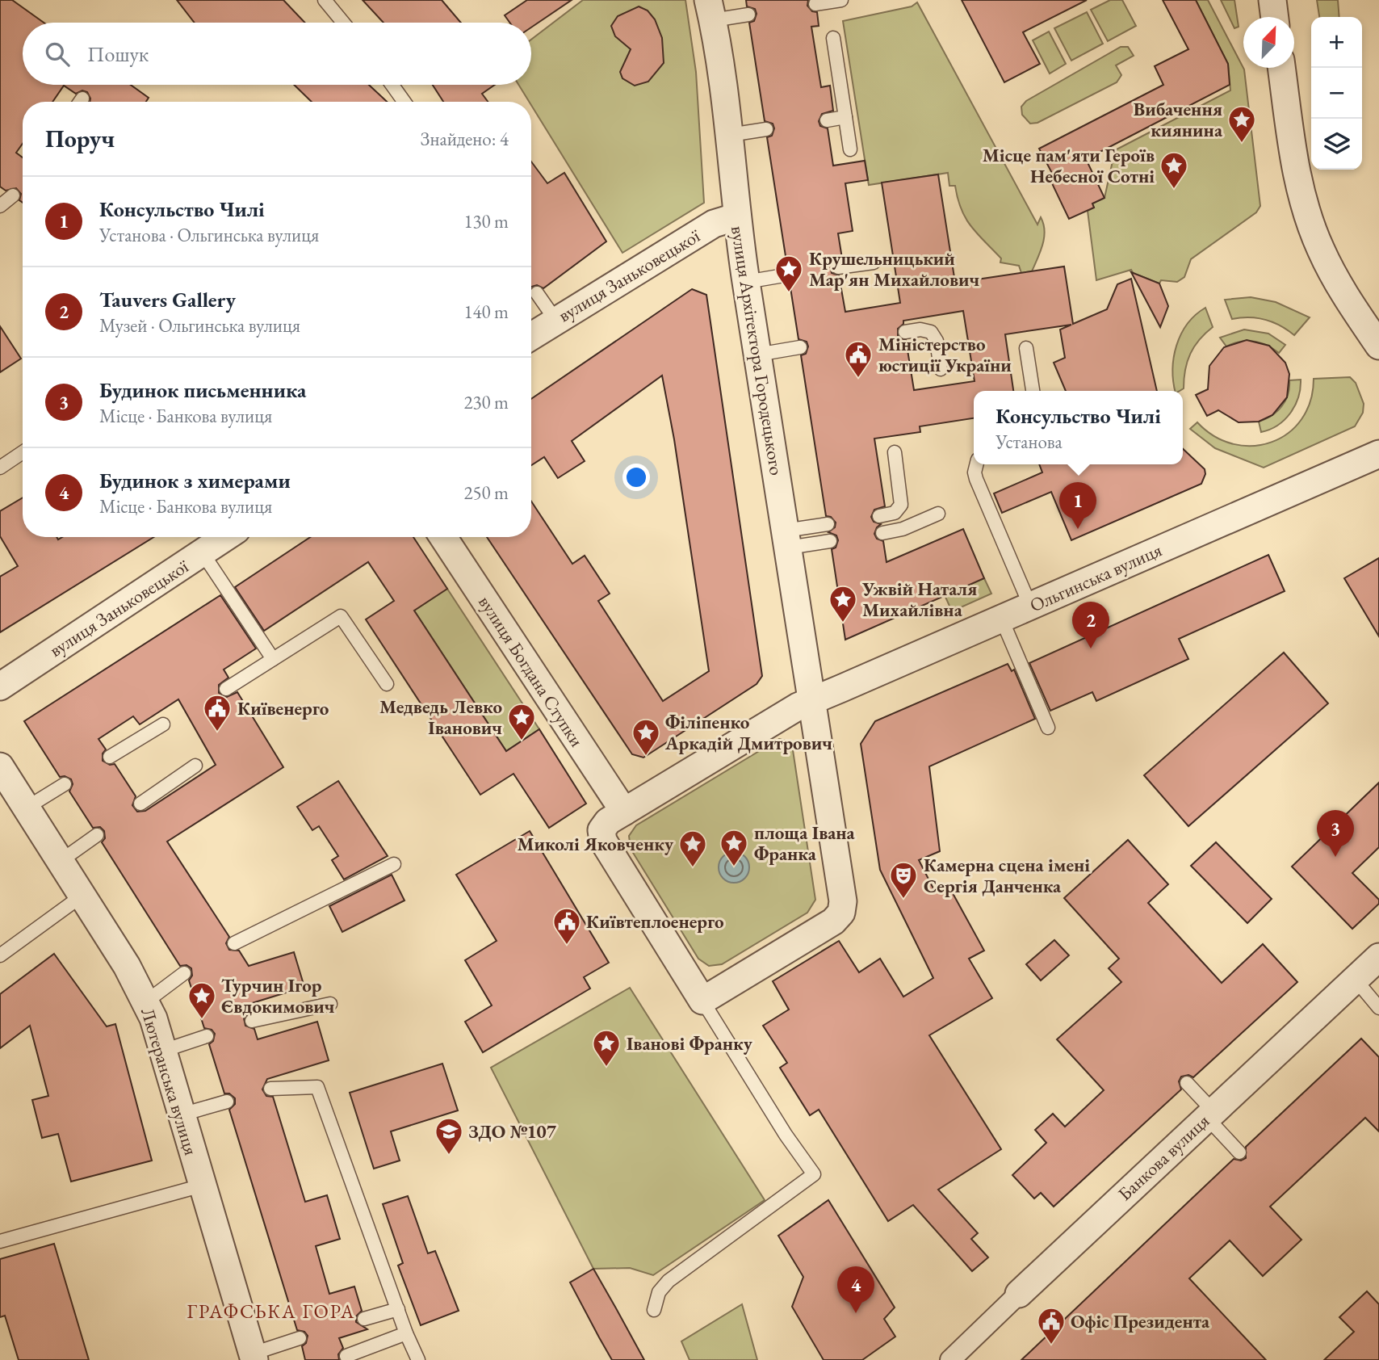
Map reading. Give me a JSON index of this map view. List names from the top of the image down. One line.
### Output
{"streets":{"street":["вулиця Заньковецької","вулиця Архітектора Городецького","Ольгинська вулиця","вулиця Богдана Ступки","Лютеранська вулиця","Банкова вулиця"]},"crossings":[["вулиця Заньковецької","вулиця Архітектора Городецького"],["вулиця Архітектора Городецького","Ольгинська вулиця"]],"districts":["ГРАФСЬКА ГОРА"],"places":{"place":["Вибачення киянина","Місце пам'яти Героїв Небесної Сотні","Крушельницький Мар'ян Михайлович","Ужвій Наталя Михайлівна","Медведь Левко Іванович","Філіпенко Аркадій Дмитрович","площа Івана Франка","Миколі Яковченку","Турчин Ігор Євдокимович","Іванові Франку"],"public building":["Міністерство юстиції України","Київенерго","Київтеплоенерго","Офіс Президента"],"theatre":["Камерна сцена імені Сергія Данченка"],"school or university":["ЗДО №107"]},"north":"top right","page":{"map_buttons":["+","−"],"search":"Пошук","heading":["Поруч","Знайдено: 4"],"list":[{"mark":"1","name":"Консульство Чилі","note":"Установа · Ольгинська вулиця","value":"130 m"},{"mark":"2","name":"Tauvers Gallery","note":"Музей · Ольгинська вулиця","value":"140 m"},{"mark":"3","name":"Будинок письменника","note":"Місце · Банкова вулиця","value":"230 m"},{"mark":"4","name":"Будинок з химерами","note":"Місце · Банкова вулиця","value":"250 m"}],"popup":["Консульство Чилі","Установа"],"pins":["1","2","3","4"]}}
